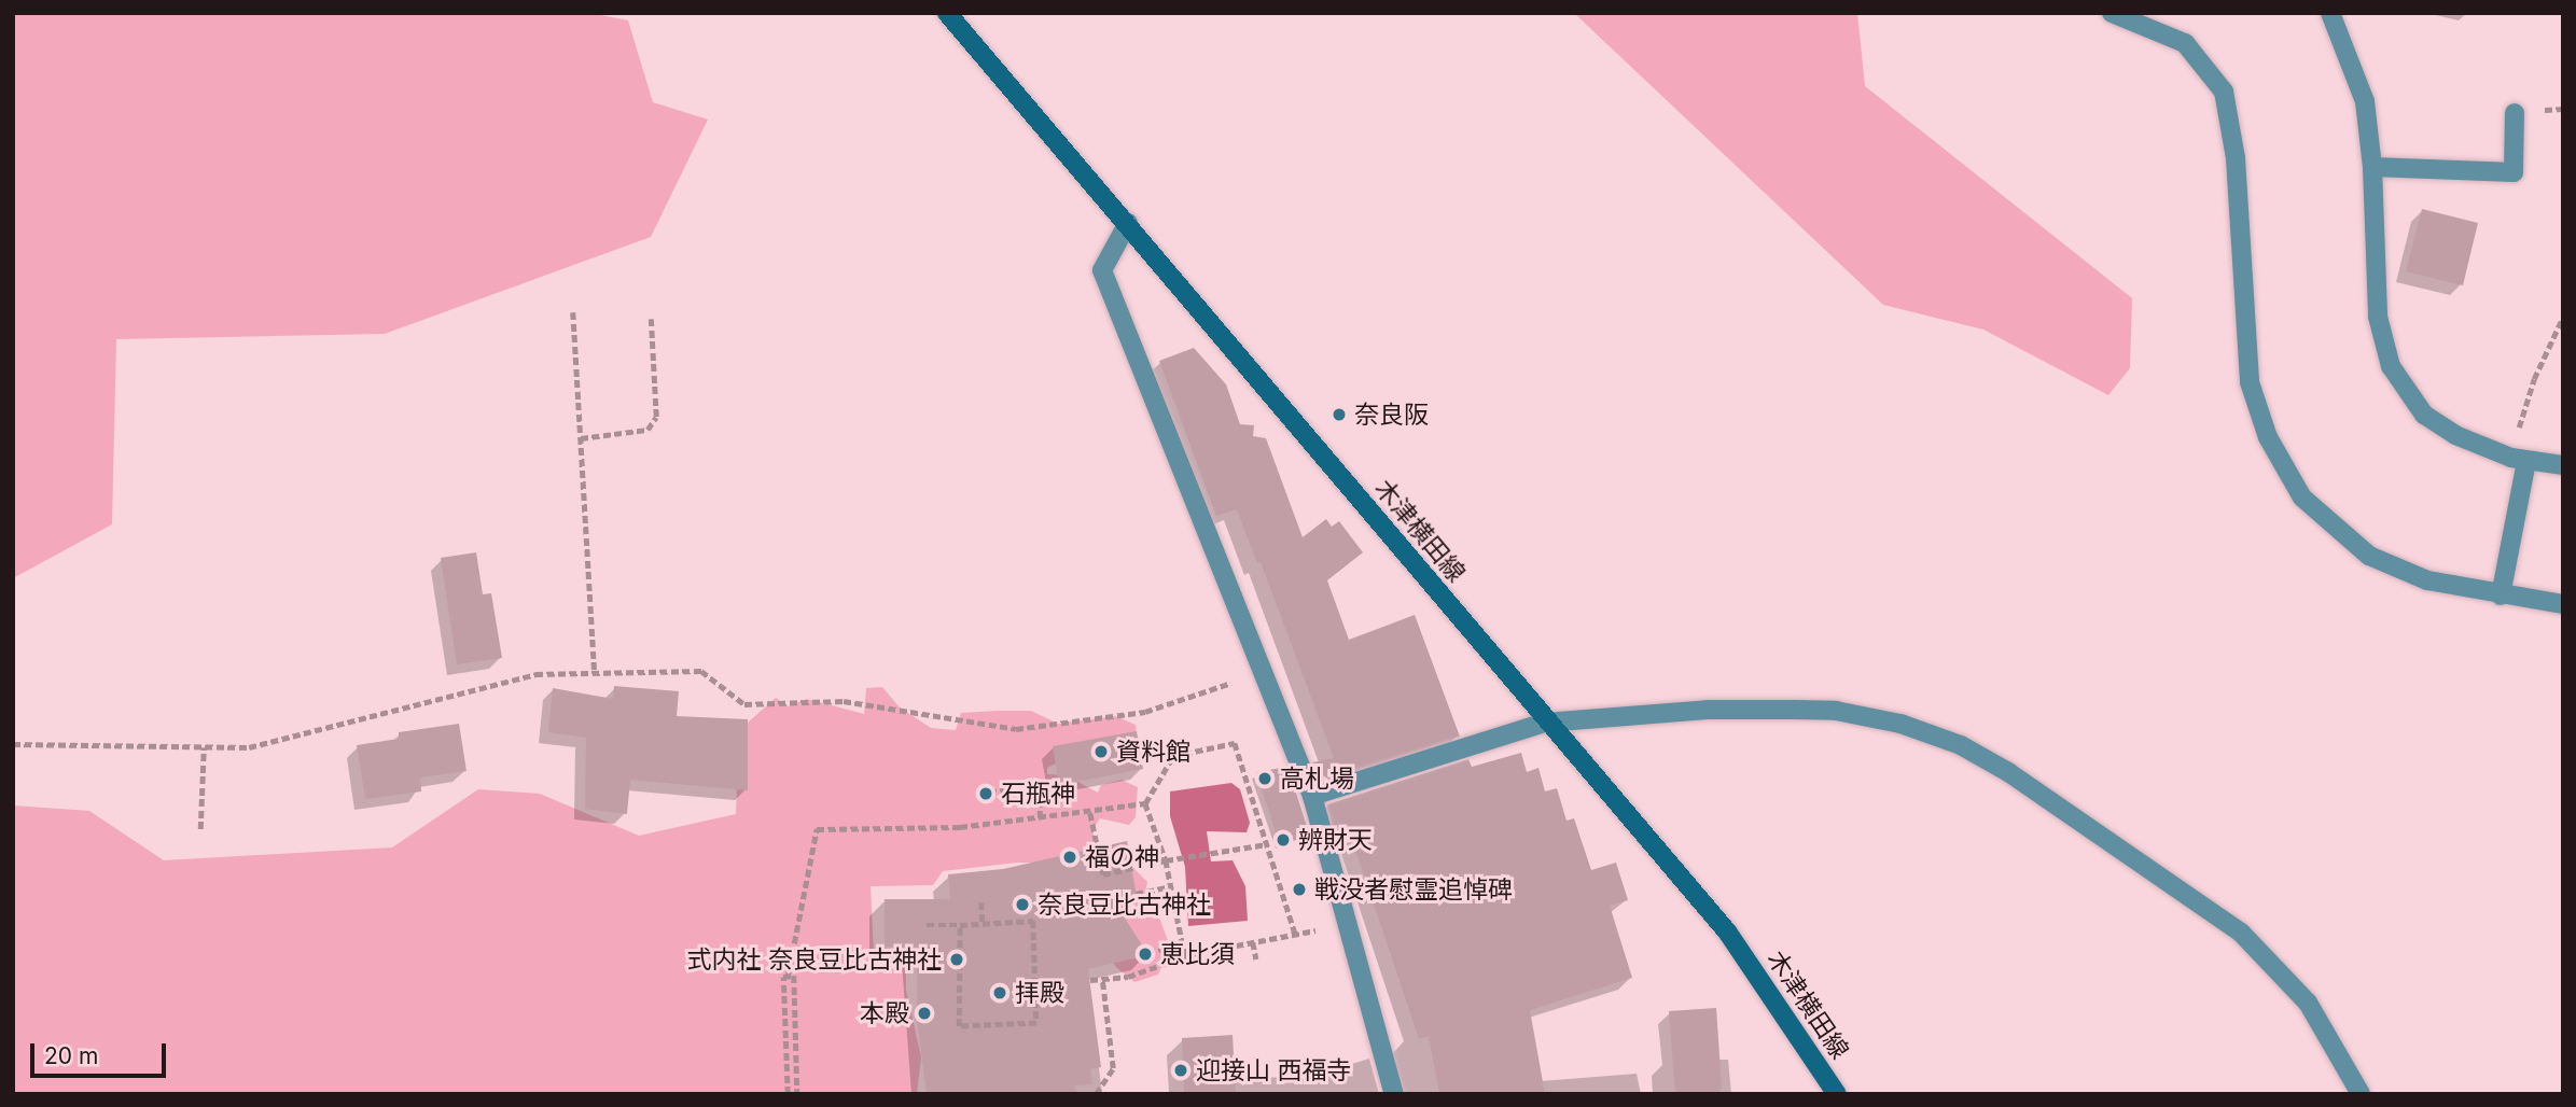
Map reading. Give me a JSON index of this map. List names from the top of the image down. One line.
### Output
{"streets":{"main road":["木津横田線"]},"places":["奈良阪","資料館","高札場","石瓶神","辨財天","福の神","戦没者慰霊追悼碑","奈良豆比古神社","恵比須","式内社 奈良豆比古神社","拝殿","本殿","迎接山 西福寺"],"scale_bar":"20 m"}
